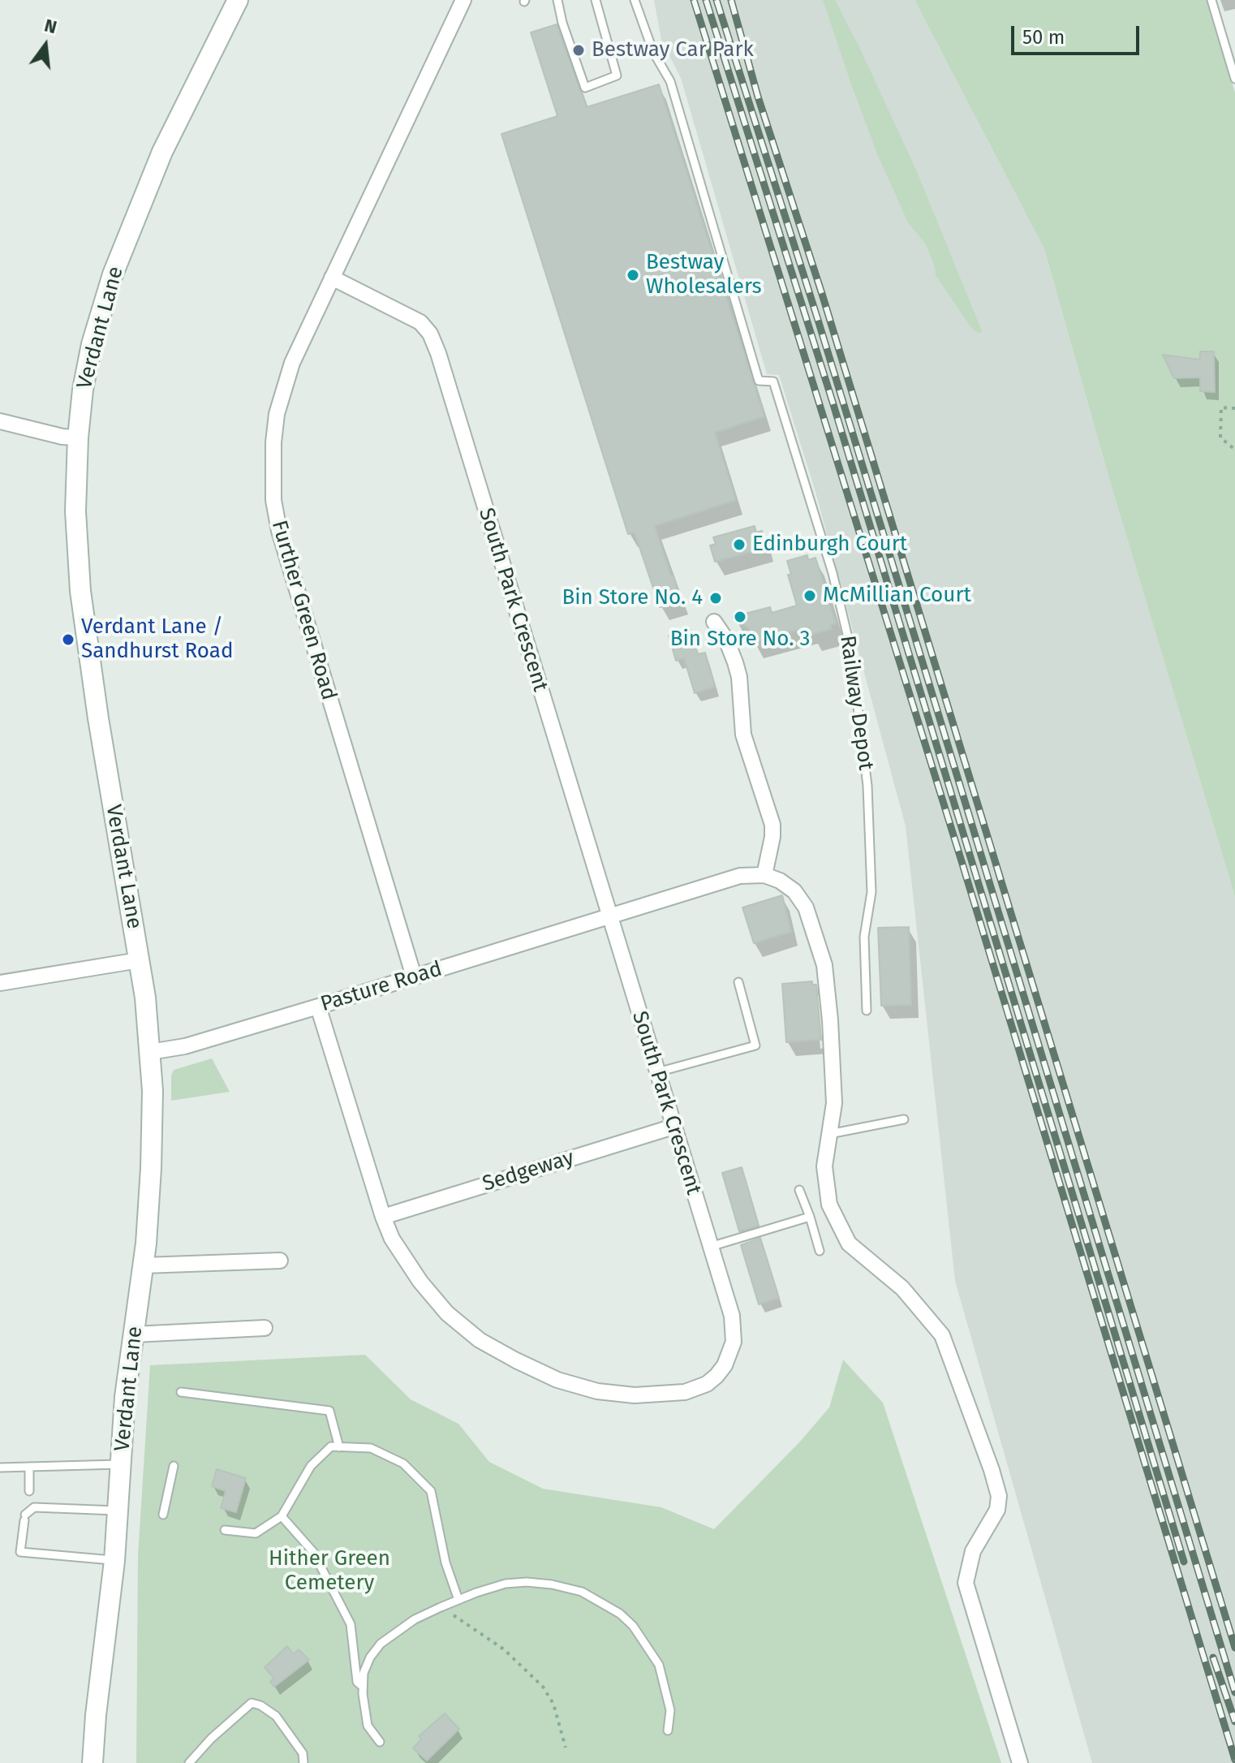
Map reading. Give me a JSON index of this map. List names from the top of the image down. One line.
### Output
{"streets":{"street":["Verdant Lane","South Park Crescent","Further Green Road","Pasture Road","Sedgeway"],"lane":["Railway Depot"]},"crossings":[["Verdant Lane","Pasture Road"],["South Park Crescent","Further Green Road"],["South Park Crescent","Pasture Road"],["South Park Crescent","Sedgeway"],["Further Green Road","Pasture Road"]],"parks":["Hither Green Cemetery"],"places":["Bestway Car Park","Bestway Wholesalers","Edinburgh Court","McMillian Court","Bin Store No. 4","Bin Store No. 3","Verdant Lane / Sandhurst Road"],"scale_bar":"50 m","north":"top"}
